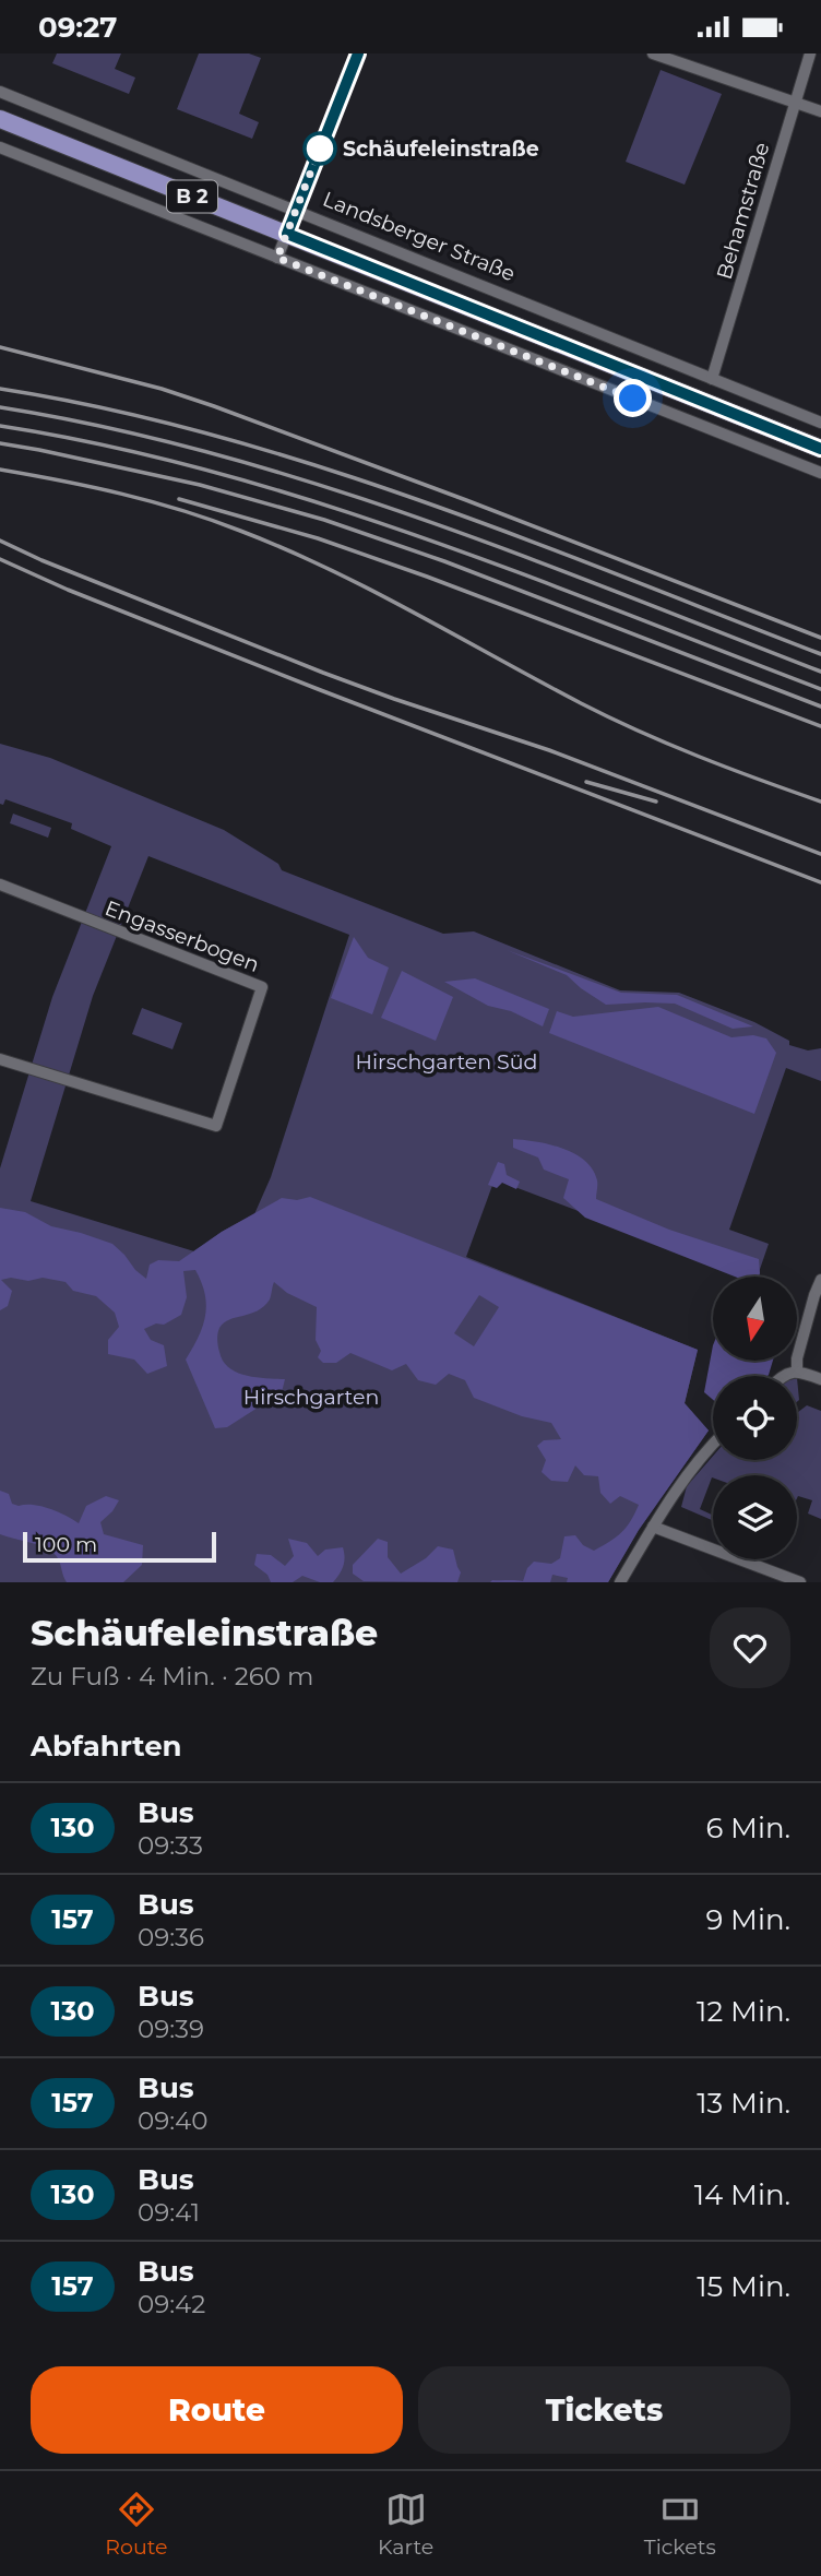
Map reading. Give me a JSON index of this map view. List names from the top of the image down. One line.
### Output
{"streets":{"main road":["B 2"],"street":["Behamstraße","Landsberger Straße","Engasserbogen"]},"crossings":[["Behamstraße","Landsberger Straße"]],"parks":["Hirschgarten Süd","Hirschgarten"],"places":["Schäufeleinstraße"],"lines":["bus line 130"],"scale_bar":"100 m","north":"bottom","page":{"status":"09:27","scale":"100 m","heading":[["Schäufeleinstraße","Zu Fuß · 4 Min. · 260 m"],"Abfahrten"],"list":[{"mark":"130","name":"Bus","note":"09:33","value":"6 Min."},{"mark":"157","name":"Bus","note":"09:36","value":"9 Min."},{"mark":"130","name":"Bus","note":"09:39","value":"12 Min."},{"mark":"157","name":"Bus","note":"09:40","value":"13 Min."},{"mark":"130","name":"Bus","note":"09:41","value":"14 Min."},{"mark":"157","name":"Bus","note":"09:42","value":"15 Min."}],"buttons":["Route","Tickets"],"tabs":["Route","Karte","Tickets"]}}
